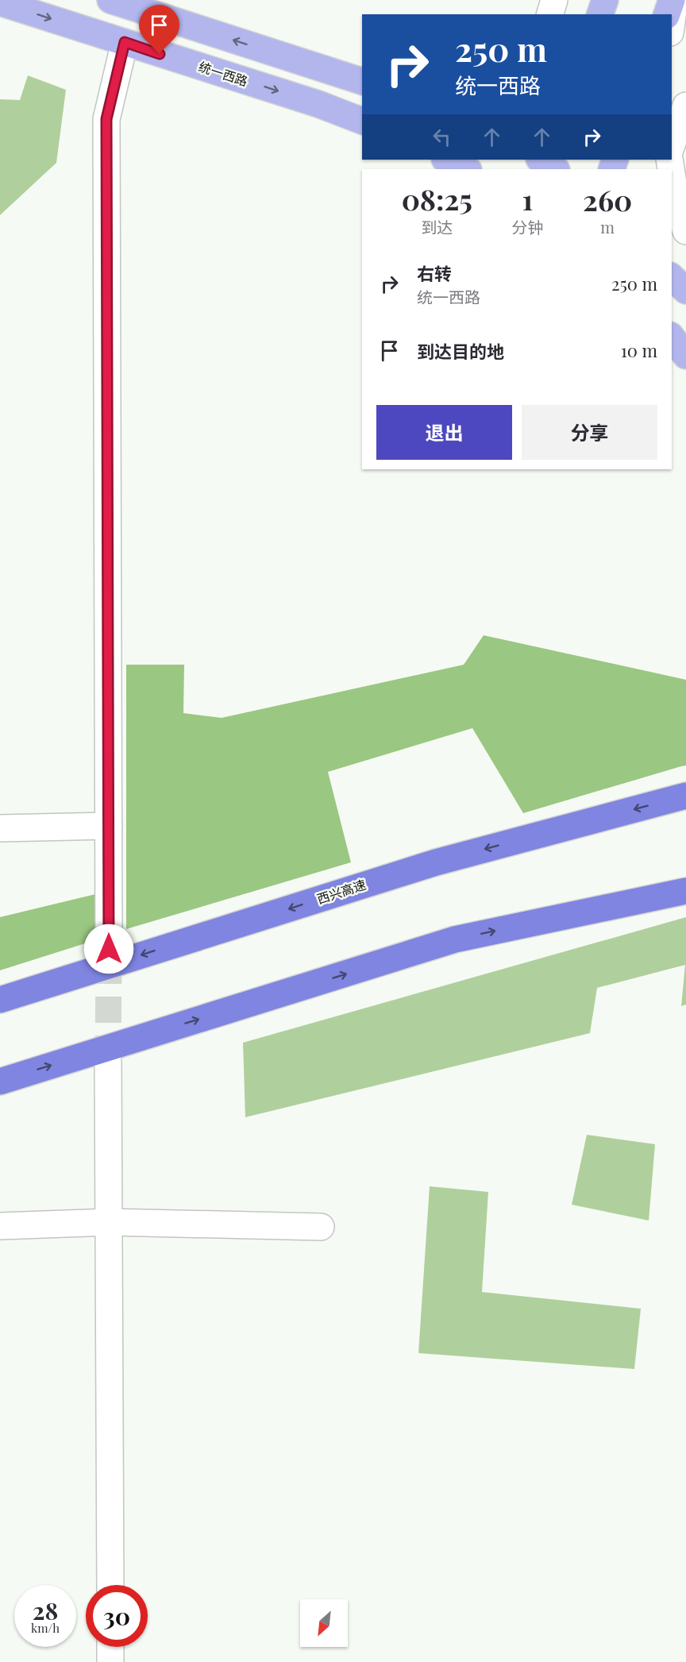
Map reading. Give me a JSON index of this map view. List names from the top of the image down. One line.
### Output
{"streets":{"highway":["西兴高速"],"main road":["统一西路"]},"north":"bottom left","page":{"turn":["250 m","统一西路"],"eta":["08:25","到达","1","分钟","260","m"],"list":[{"name":"右转","note":"统一西路","value":"250 m"},{"name":"到达目的地","value":"10 m"}],"buttons":["退出","分享"],"speed":"28 km/h","limit":"30"}}
